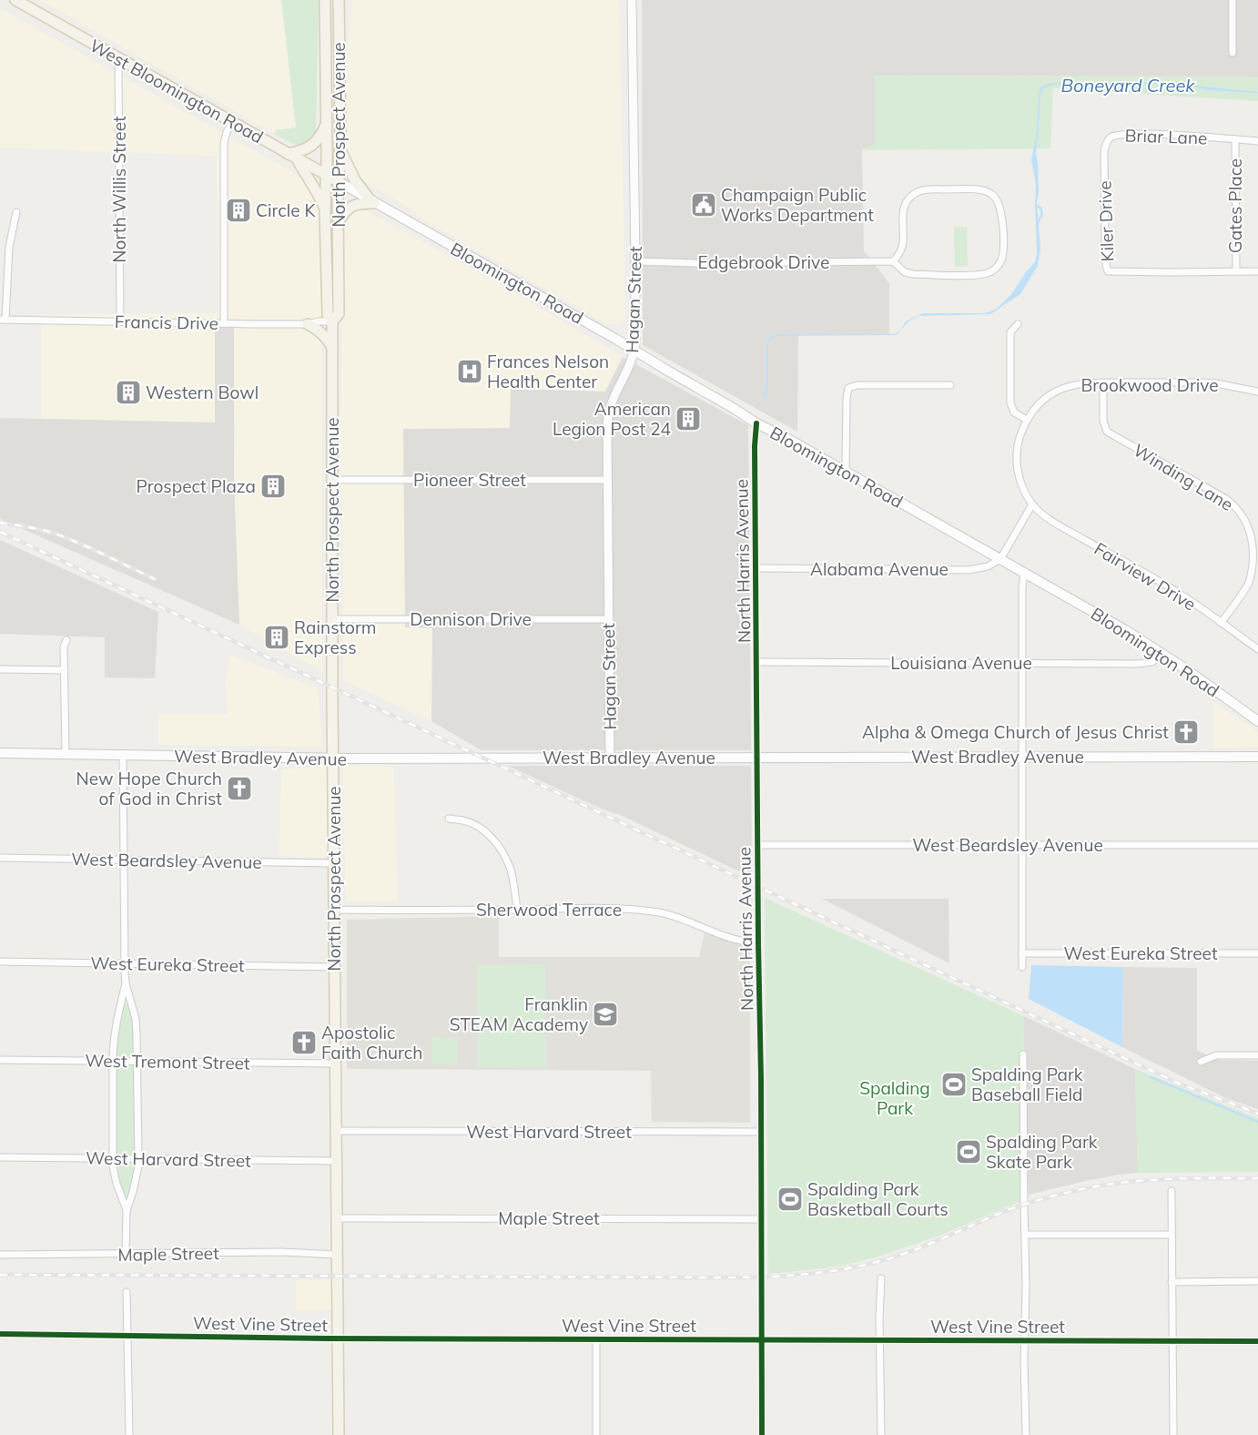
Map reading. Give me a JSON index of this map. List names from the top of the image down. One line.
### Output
{"streets":{"main road":["West Bloomington Road","North Prospect Avenue","Bloomington Road","West Bradley Avenue"],"street":["Briar Lane","North Willis Street","Gates Place","Kiler Drive","Edgebrook Drive","Hagan Street","Francis Drive","Brookwood Drive","Winding Lane","Pioneer Street","North Harris Avenue","Alabama Avenue","Fairview Drive","Dennison Drive","Louisiana Avenue","West Beardsley Avenue","Sherwood Terrace","West Eureka Street","West Tremont Street","West Harvard Street","Maple Street","West Vine Street"]},"crossings":[["West Bloomington Road","North Prospect Avenue"],["West Bloomington Road","North Willis Street"],["West Bloomington Road","Bloomington Road"],["North Prospect Avenue","Bloomington Road"],["North Prospect Avenue","Francis Drive"],["North Prospect Avenue","Pioneer Street"],["North Prospect Avenue","Dennison Drive"],["North Prospect Avenue","West Bradley Avenue"],["North Prospect Avenue","West Beardsley Avenue"],["North Prospect Avenue","Sherwood Terrace"],["North Prospect Avenue","West Eureka Street"],["North Prospect Avenue","West Tremont Street"],["North Prospect Avenue","West Harvard Street"],["North Prospect Avenue","Maple Street"],["North Prospect Avenue","West Vine Street"],["Briar Lane","Gates Place"],["Briar Lane","Kiler Drive"],["North Willis Street","Francis Drive"],["Gates Place","Kiler Drive"],["Edgebrook Drive","Hagan Street"],["Bloomington Road","Hagan Street"],["Bloomington Road","North Harris Avenue"],["Bloomington Road","Alabama Avenue"],["Bloomington Road","Louisiana Avenue"],["Hagan Street","Pioneer Street"],["Hagan Street","Dennison Drive"],["Hagan Street","West Bradley Avenue"],["Brookwood Drive","Winding Lane"],["Brookwood Drive","Fairview Drive"],["Winding Lane","Fairview Drive"],["North Harris Avenue","Alabama Avenue"],["North Harris Avenue","Louisiana Avenue"],["North Harris Avenue","West Bradley Avenue"],["North Harris Avenue","West Beardsley Avenue"],["North Harris Avenue","Sherwood Terrace"],["North Harris Avenue","West Harvard Street"],["North Harris Avenue","Maple Street"],["North Harris Avenue","West Vine Street"]],"water":["Boneyard Creek"],"parks":["Spalding Park"],"places":{"public building":["Champaign Public Works Department"],"building":["Circle K","Western Bowl","American Legion Post 24","Prospect Plaza","Rainstorm Express"],"hospital":["Frances Nelson Health Center"],"church":["Alpha & Omega Church of Jesus Christ","New Hope Church of God in Christ","Apostolic Faith Church"],"school or university":["Franklin STEAM Academy"],"sports":["Spalding Park Baseball Field","Spalding Park Skate Park","Spalding Park Basketball Courts"]}}
